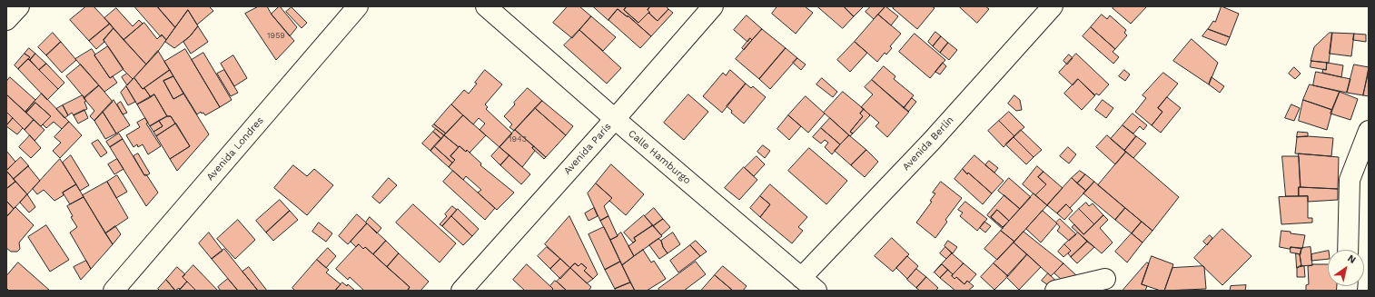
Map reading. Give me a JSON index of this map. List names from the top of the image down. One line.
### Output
{"streets":{"street":["Avenida Berlín","Avenida Londres","Avenida París","Calle Hamburgo"]},"crossings":[["Avenida Berlín","Calle Hamburgo"],["Avenida París","Calle Hamburgo"]],"house_numbers":["1959","1943"],"north":"top right"}
